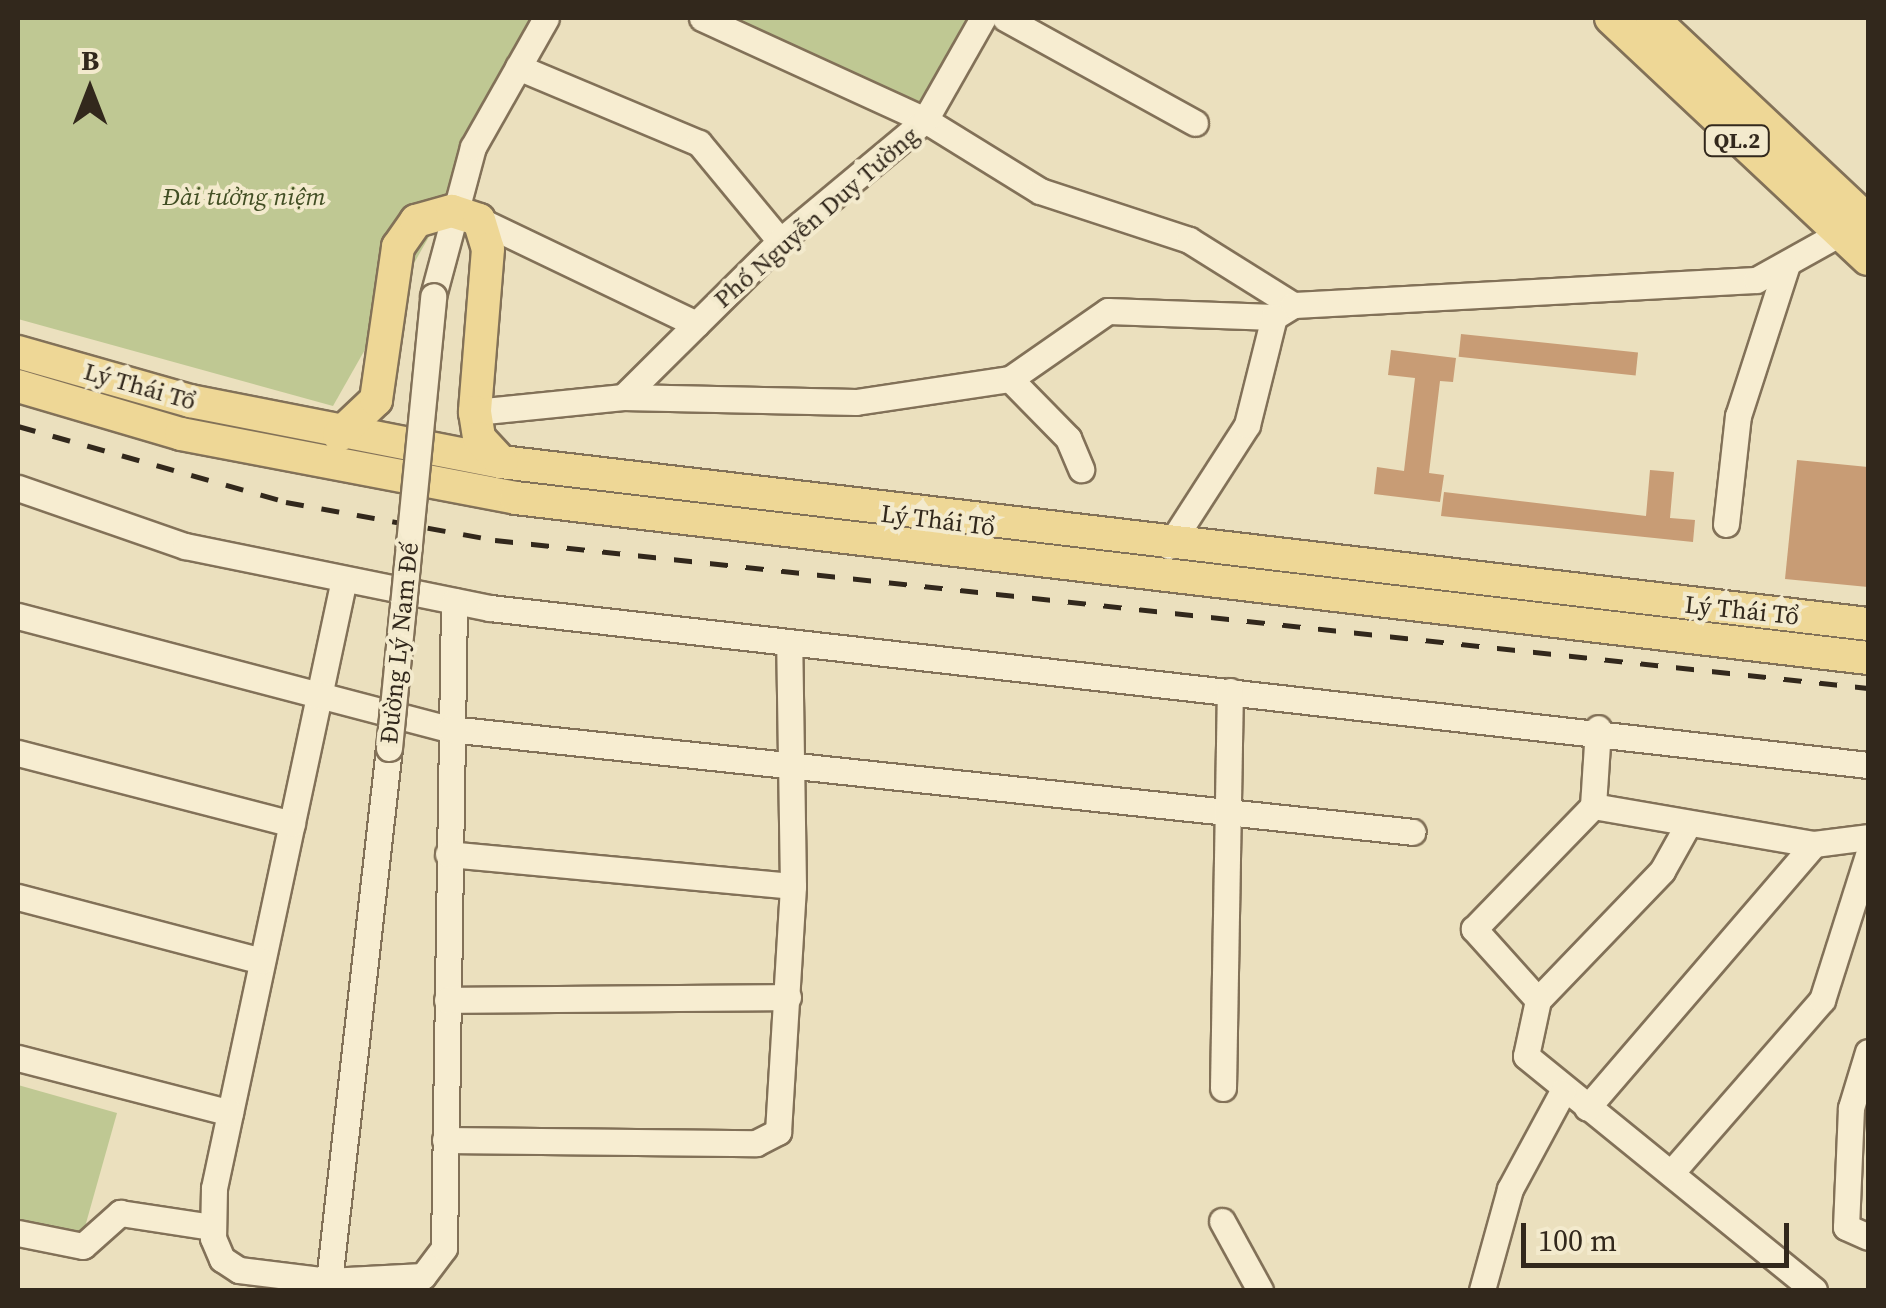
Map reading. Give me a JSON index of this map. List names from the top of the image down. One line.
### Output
{"streets":{"main road":["QL.2","Lý Thái Tổ"],"street":["Phố Nguyễn Duy Tường","Đường Lý Nam Đế"]},"parks":["Đài tưởng niệm"],"scale_bar":"100 m","north":"top"}
